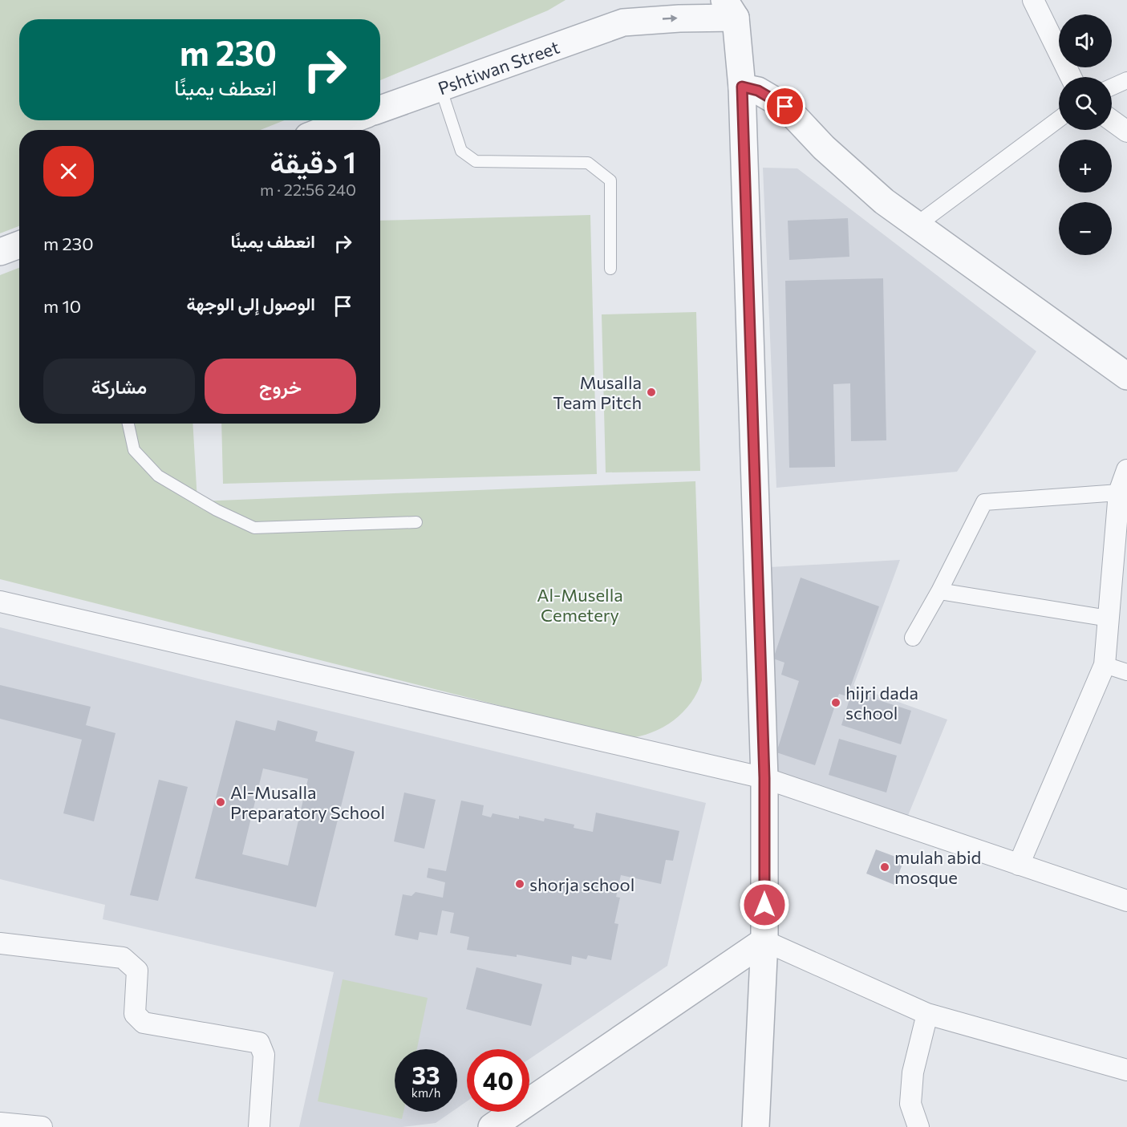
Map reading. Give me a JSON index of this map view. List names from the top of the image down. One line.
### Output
{"streets":{"street":["Pshtiwan Street"]},"parks":["Al-Musella Cemetery"],"places":["Musalla Team Pitch","hijri dada school","Al-Musalla Preparatory School","mulah abid mosque","shorja school"],"page":{"map_buttons":["+","−"],"turn":["230 m","انعطف يمينًا"],"heading":["1 دقيقة","240 m · 22:56"],"list":[{"name":"انعطف يمينًا","value":"230 m"},{"name":"الوصول إلى الوجهة","value":"10 m"}],"buttons":["خروج","مشاركة"],"speed":"33 km/h","limit":"40"}}
